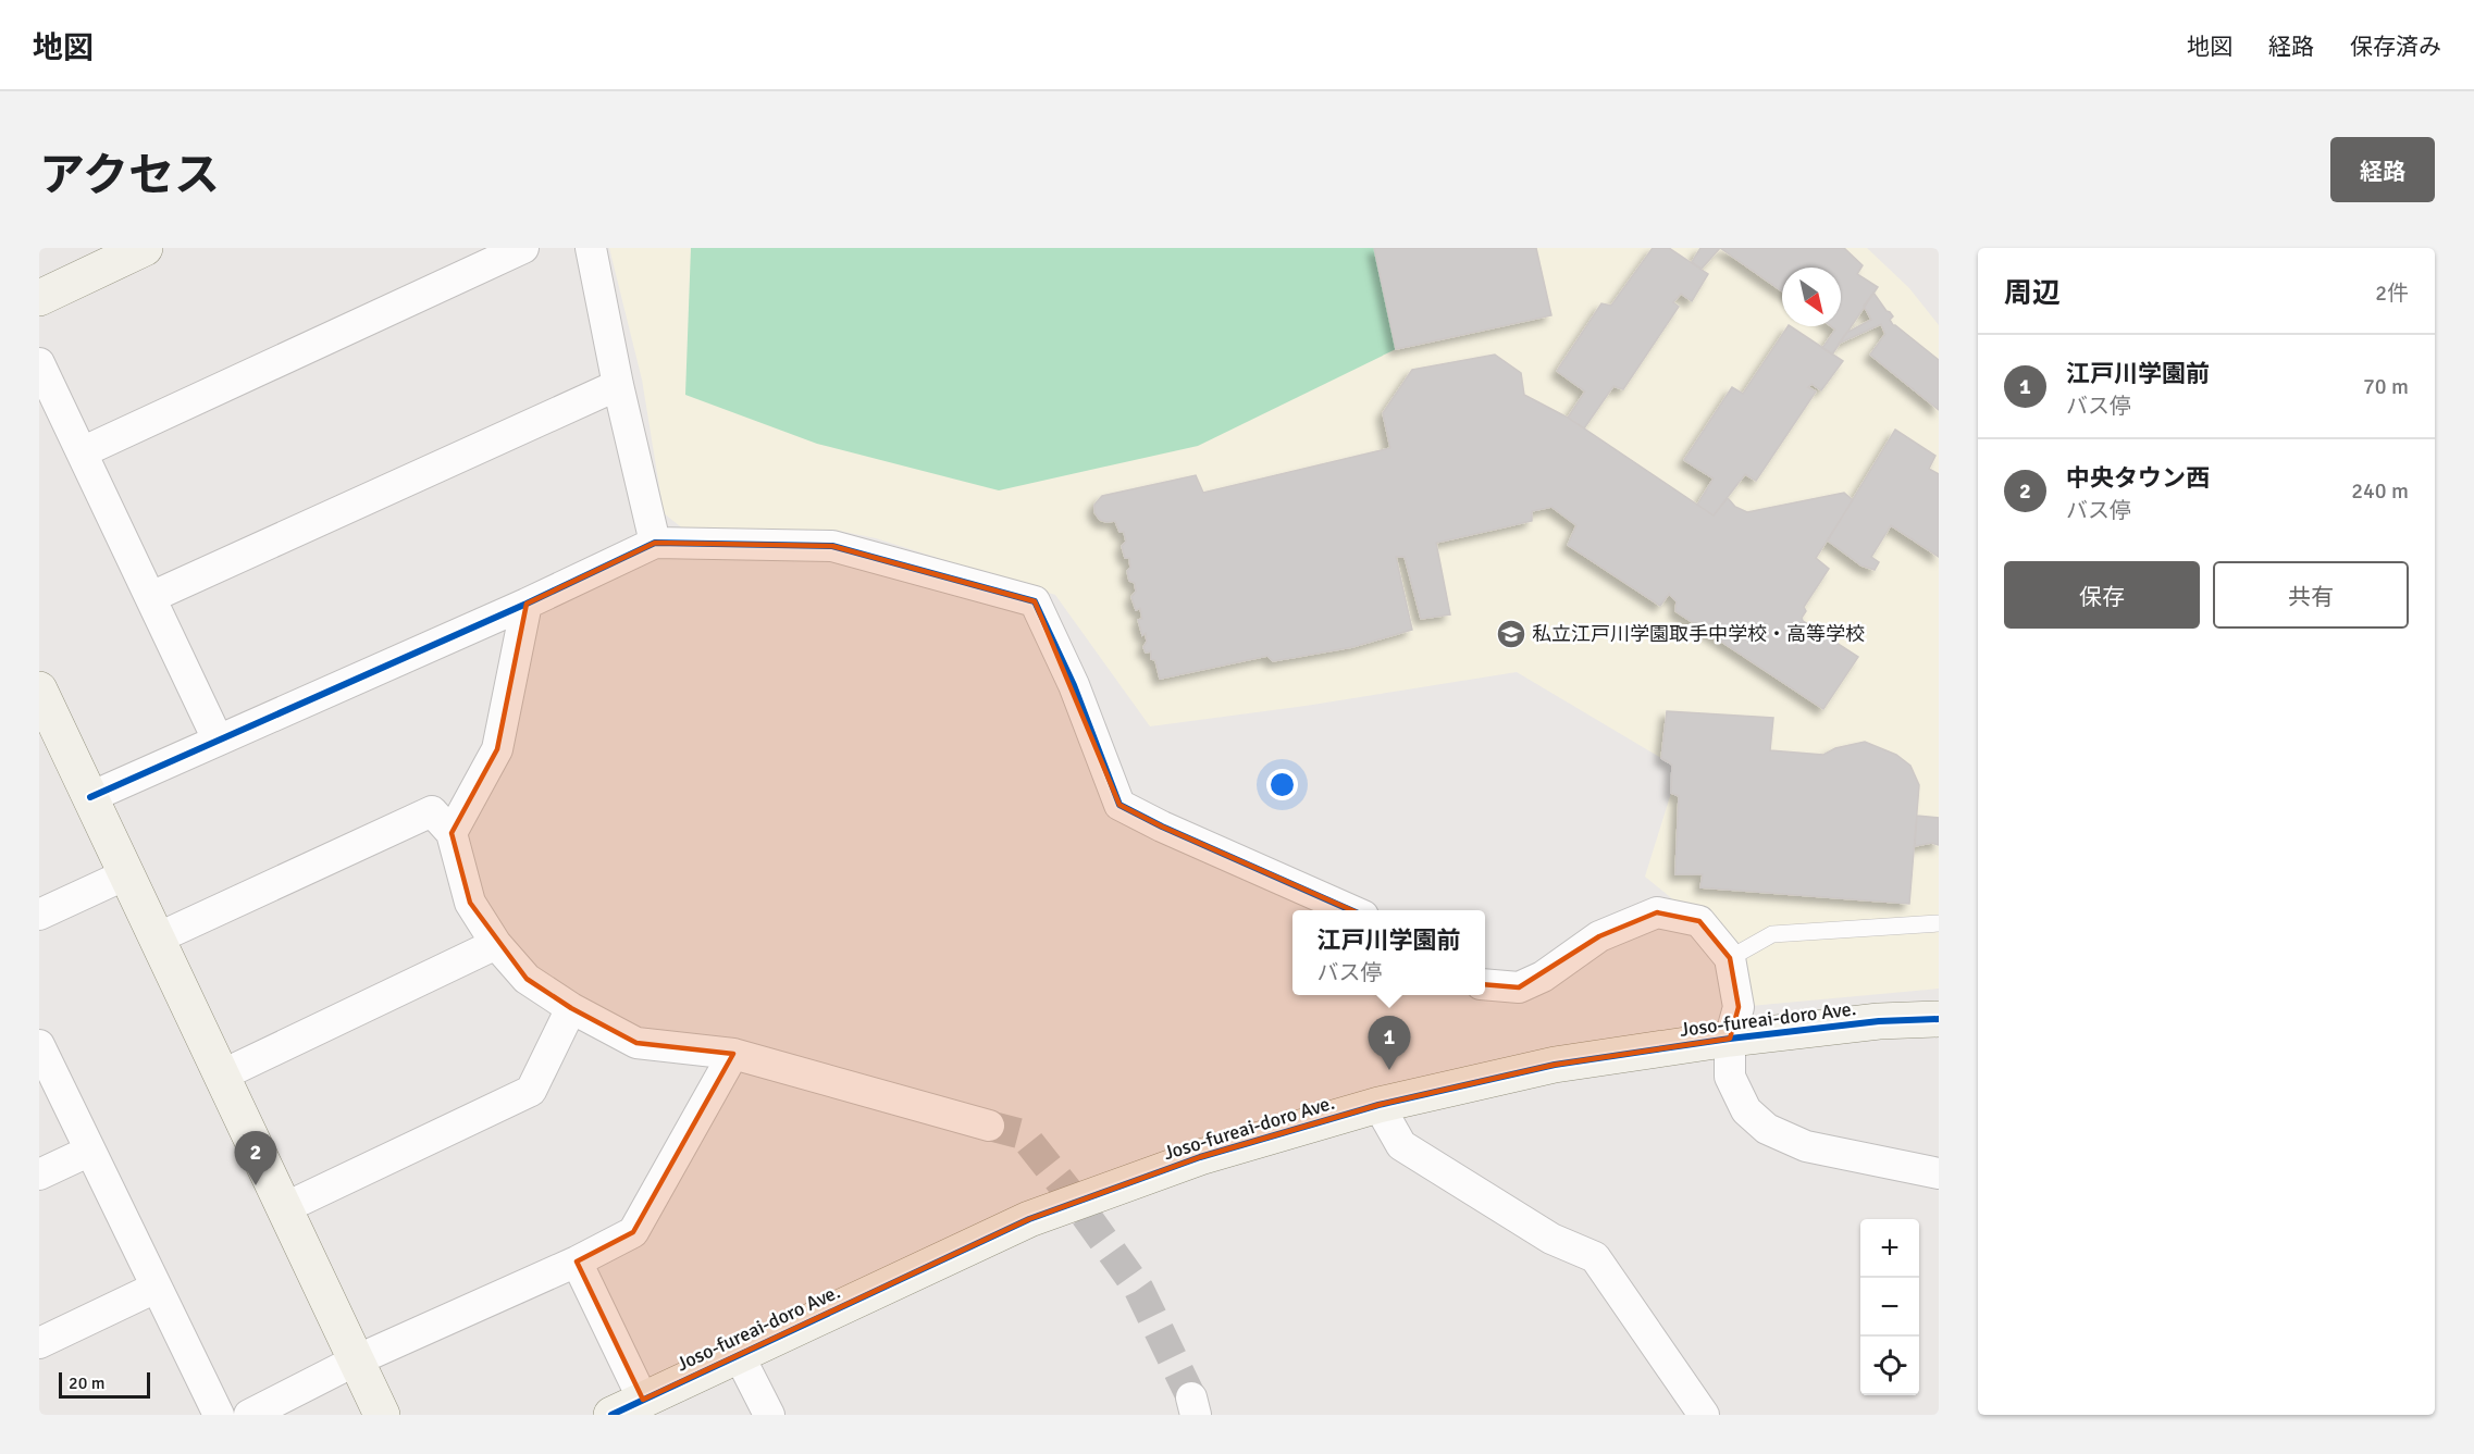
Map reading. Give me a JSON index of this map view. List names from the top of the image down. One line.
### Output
{"streets":{"street":["Joso-fureai-doro Ave."]},"places":{"school or university":["私立江戸川学園取手中学校・高等学校"]},"scale_bar":"20 m","north":"bottom right","page":{"header":"地図","nav":["地図","経路","保存済み"],"title":"アクセス","buttons":["経路",["保存","共有"]],"heading":["周辺","2件"],"list":[{"mark":"1","name":"江戸川学園前","note":"バス停","value":"70 m"},{"mark":"2","name":"中央タウン西","note":"バス停","value":"240 m"}],"popup":["江戸川学園前","バス停"],"pins":["1","2"],"map_buttons":["+","−"],"scale":"20 m"}}
